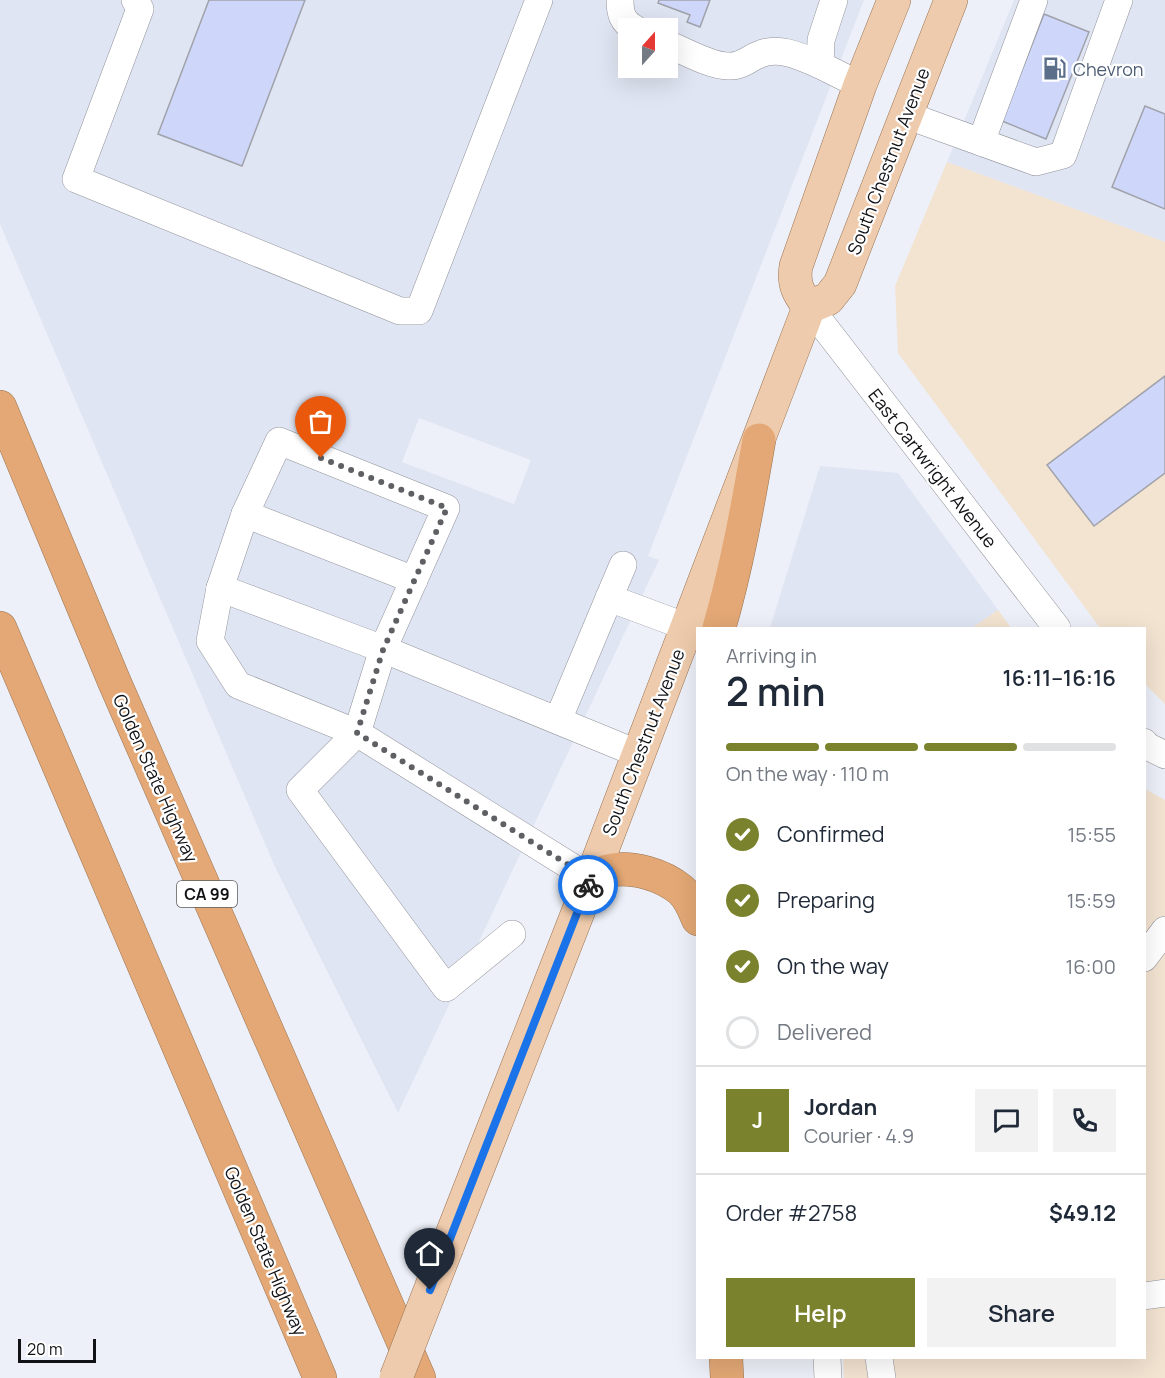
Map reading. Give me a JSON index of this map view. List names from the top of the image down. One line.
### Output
{"streets":{"highway":["Golden State Highway","CA 99"],"main road":["South Chestnut Avenue"],"street":["East Cartwright Avenue"]},"crossings":[["South Chestnut Avenue","East Cartwright Avenue"]],"places":{"fuel station":["Chevron"]},"scale_bar":"20 m","north":"top","page":{"heading":["2 min","Arriving in","16:11–16:16"],"panel":["Jordan","Courier · 4.9","Order #2758","$49.12"],"bar":"On the way · 110 m","list":[["Confirmed","15:55"],["Preparing","15:59"],["On the way","16:00"],"Delivered"],"round":"J","buttons":["Help","Share"],"scale":"20 m"}}
